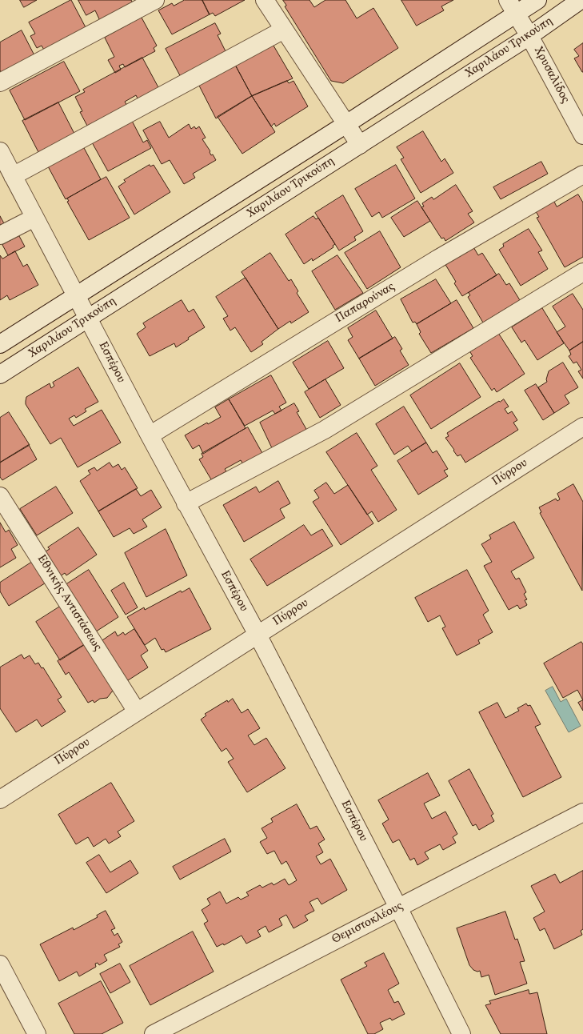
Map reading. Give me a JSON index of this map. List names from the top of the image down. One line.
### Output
{"streets":{"street":["Χαριλάου Τρικούπη","Χρυσαλίδος","Παπαρούνας","Εσπέρου","Πύρρου","Εθνικής Αντιστάσεως","Θεμιστοκλέους"]},"crossings":[["Χαριλάου Τρικούπη","Χρυσαλίδος"],["Χαριλάου Τρικούπη","Εσπέρου"],["Παπαρούνας","Εσπέρου"],["Εσπέρου","Πύρρου"],["Εσπέρου","Θεμιστοκλέους"],["Πύρρου","Εθνικής Αντιστάσεως"]]}
